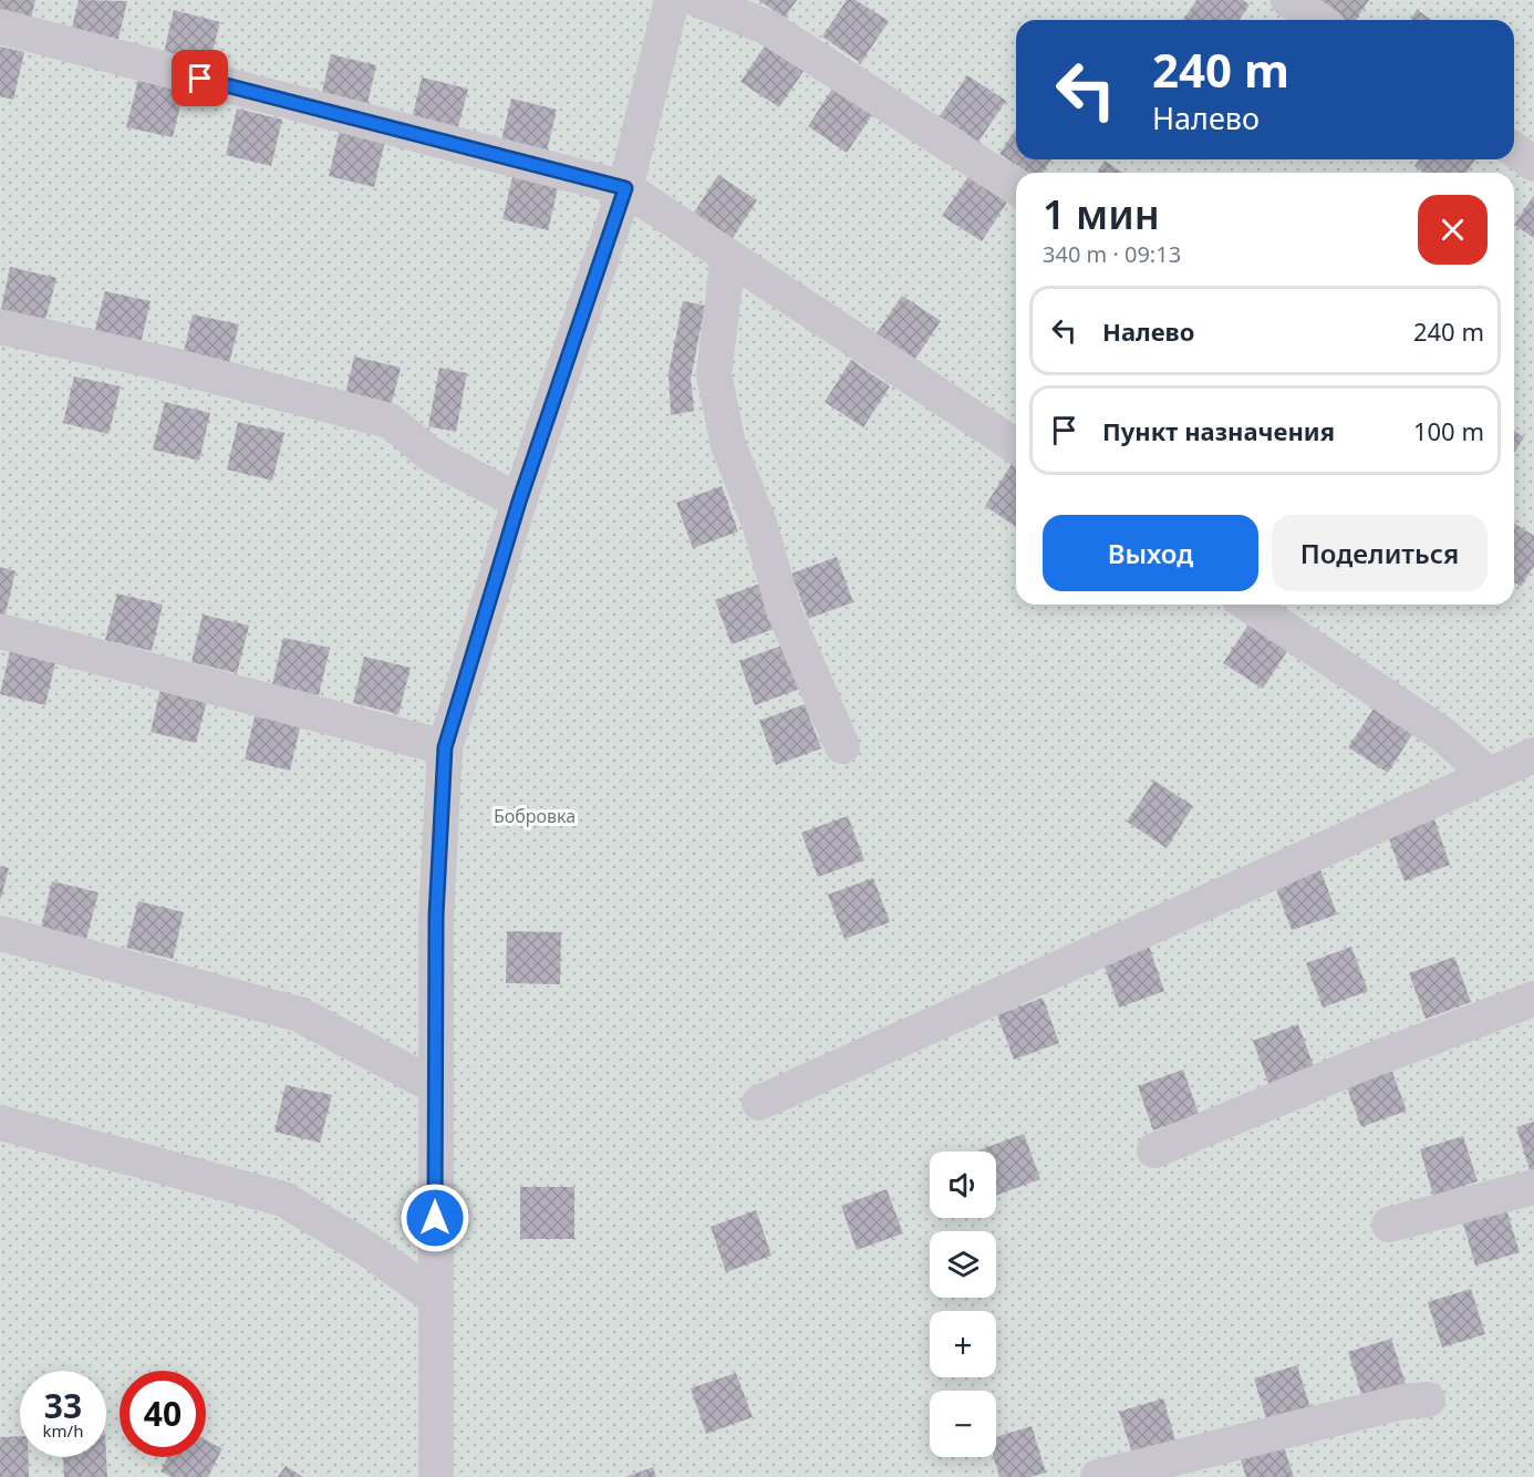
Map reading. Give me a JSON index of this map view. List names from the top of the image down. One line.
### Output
{"parks":["Бобровка"],"page":{"turn":["240 m","Налево"],"heading":["1 мин","340 m · 09:13"],"list":[{"name":"Налево","value":"240 m"},{"name":"Пункт назначения","value":"100 m"}],"buttons":["Выход","Поделиться"],"map_buttons":["+","−"],"speed":"33 km/h","limit":"40"}}
